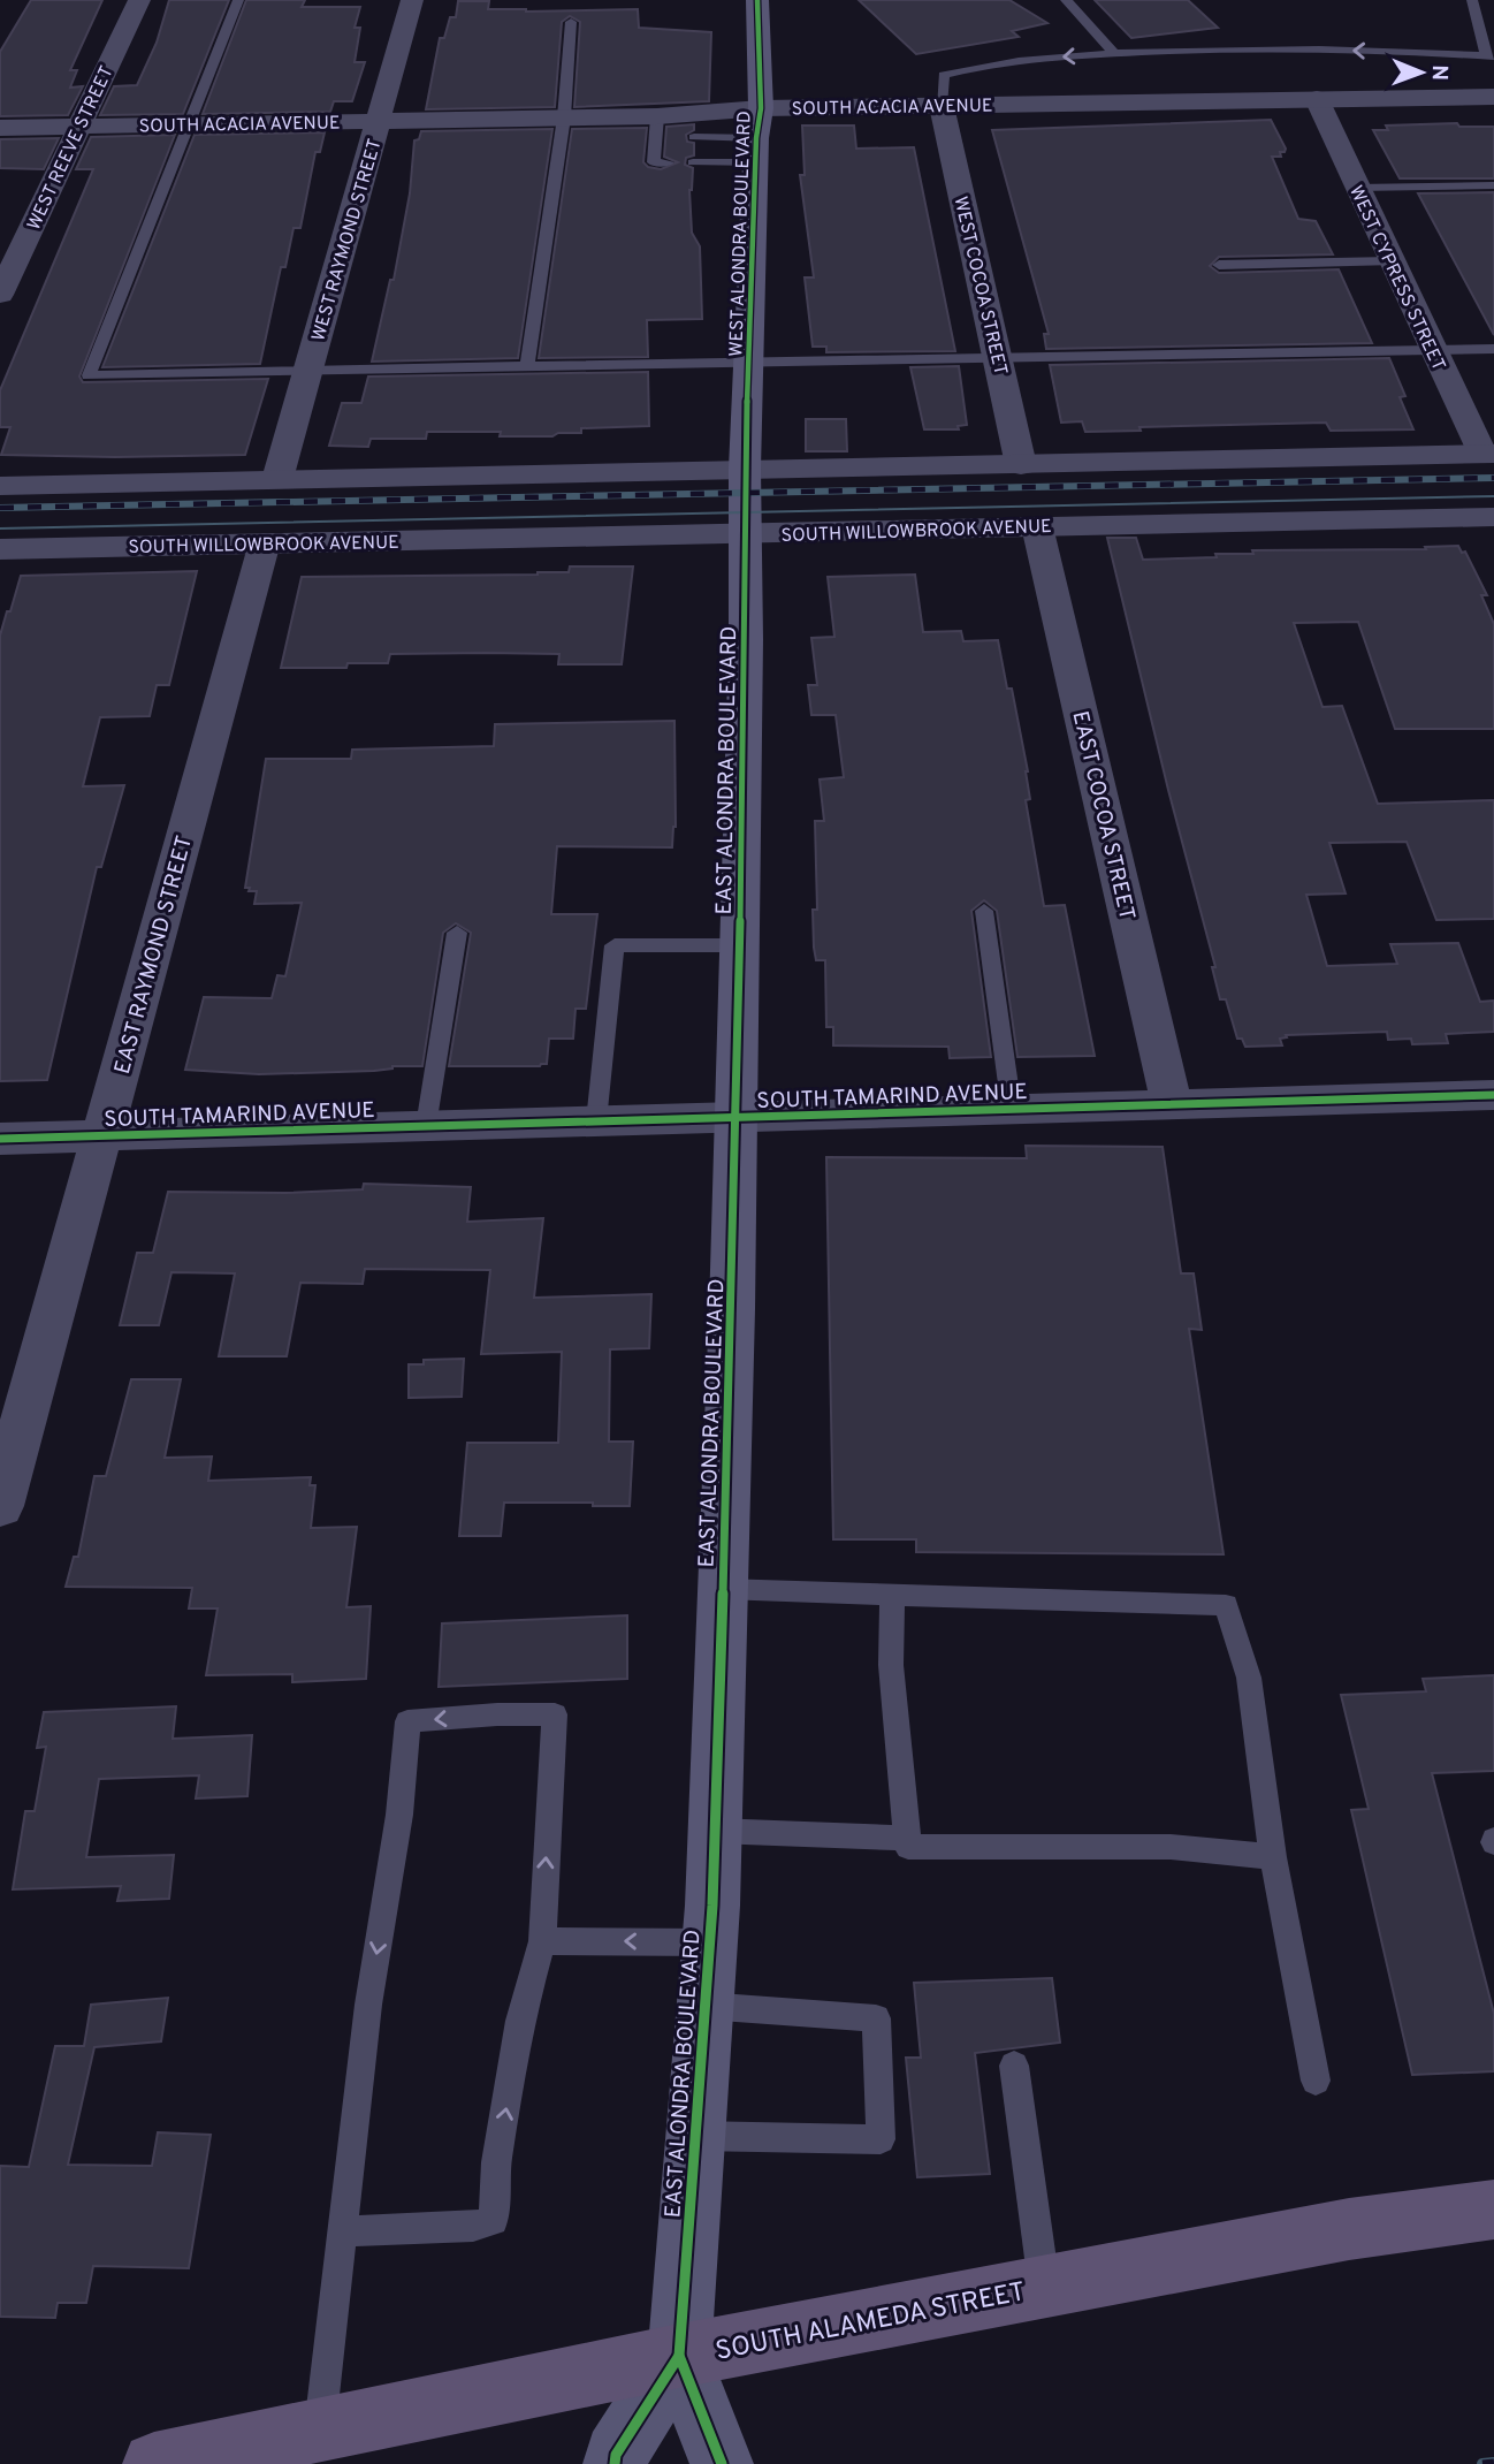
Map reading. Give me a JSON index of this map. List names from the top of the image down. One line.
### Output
{"streets":{"main road":["WEST ALONDRA BOULEVARD","EAST ALONDRA BOULEVARD","SOUTH ALAMEDA STREET"],"street":["SOUTH ACACIA AVENUE","WEST REEVE STREET","WEST RAYMOND STREET","WEST CYPRESS STREET","WEST COCOA STREET","SOUTH WILLOWBROOK AVENUE","EAST COCOA STREET","EAST RAYMOND STREET","SOUTH TAMARIND AVENUE"]},"crossings":[["SOUTH ACACIA AVENUE","WEST REEVE STREET"],["SOUTH ACACIA AVENUE","WEST ALONDRA BOULEVARD"],["SOUTH ACACIA AVENUE","WEST RAYMOND STREET"],["SOUTH ACACIA AVENUE","WEST CYPRESS STREET"],["SOUTH ACACIA AVENUE","WEST COCOA STREET"],["WEST ALONDRA BOULEVARD","EAST ALONDRA BOULEVARD"],["SOUTH WILLOWBROOK AVENUE","EAST ALONDRA BOULEVARD"],["SOUTH WILLOWBROOK AVENUE","EAST COCOA STREET"],["SOUTH WILLOWBROOK AVENUE","EAST RAYMOND STREET"],["EAST ALONDRA BOULEVARD","SOUTH TAMARIND AVENUE"],["EAST ALONDRA BOULEVARD","SOUTH ALAMEDA STREET"],["EAST COCOA STREET","SOUTH TAMARIND AVENUE"],["EAST RAYMOND STREET","SOUTH TAMARIND AVENUE"]],"north":"right"}
